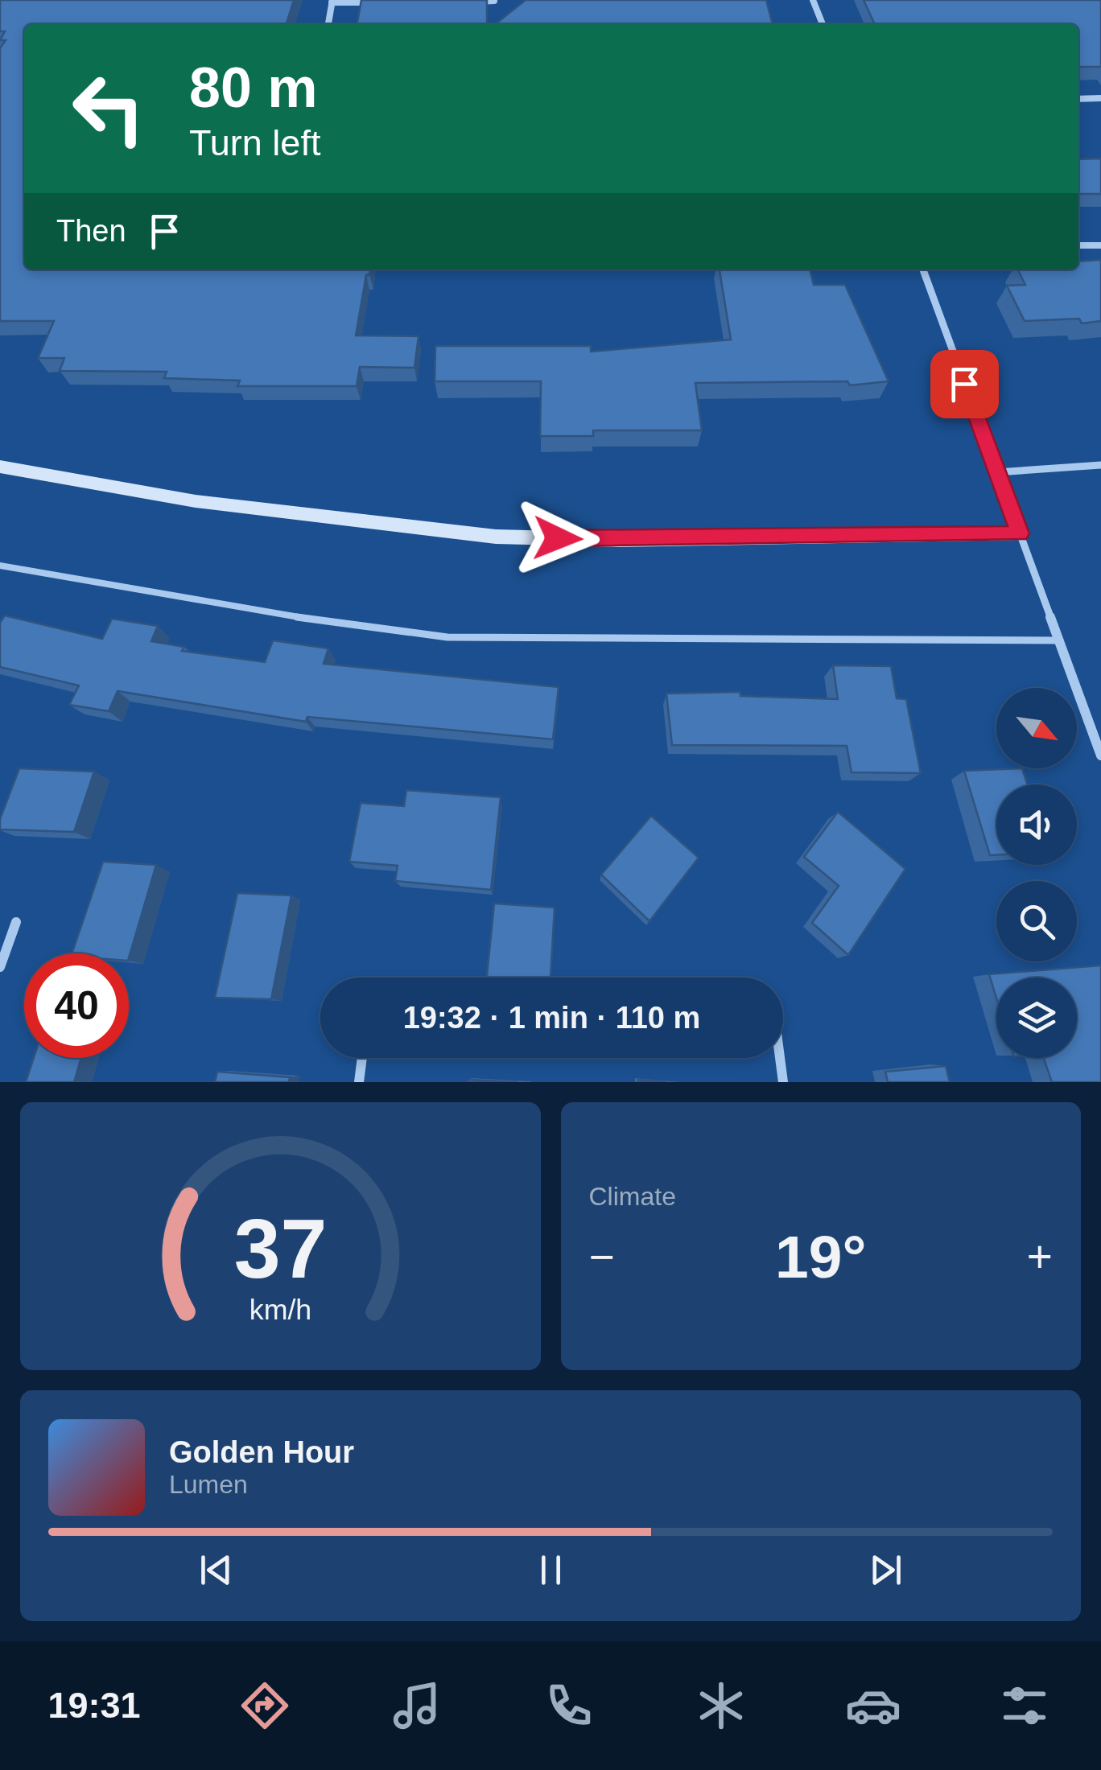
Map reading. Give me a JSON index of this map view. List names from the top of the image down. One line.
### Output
{"north":"bottom right","page":{"turn":["80 m","Turn left"],"then":"Then","limit":"40","trip":"19:32 · 1 min · 110 m","tile":"Climate","heat":["−","19°","+"],"song":["Golden Hour","Lumen"],"tabs":"19:31","gauge":["37","km/h"]}}
